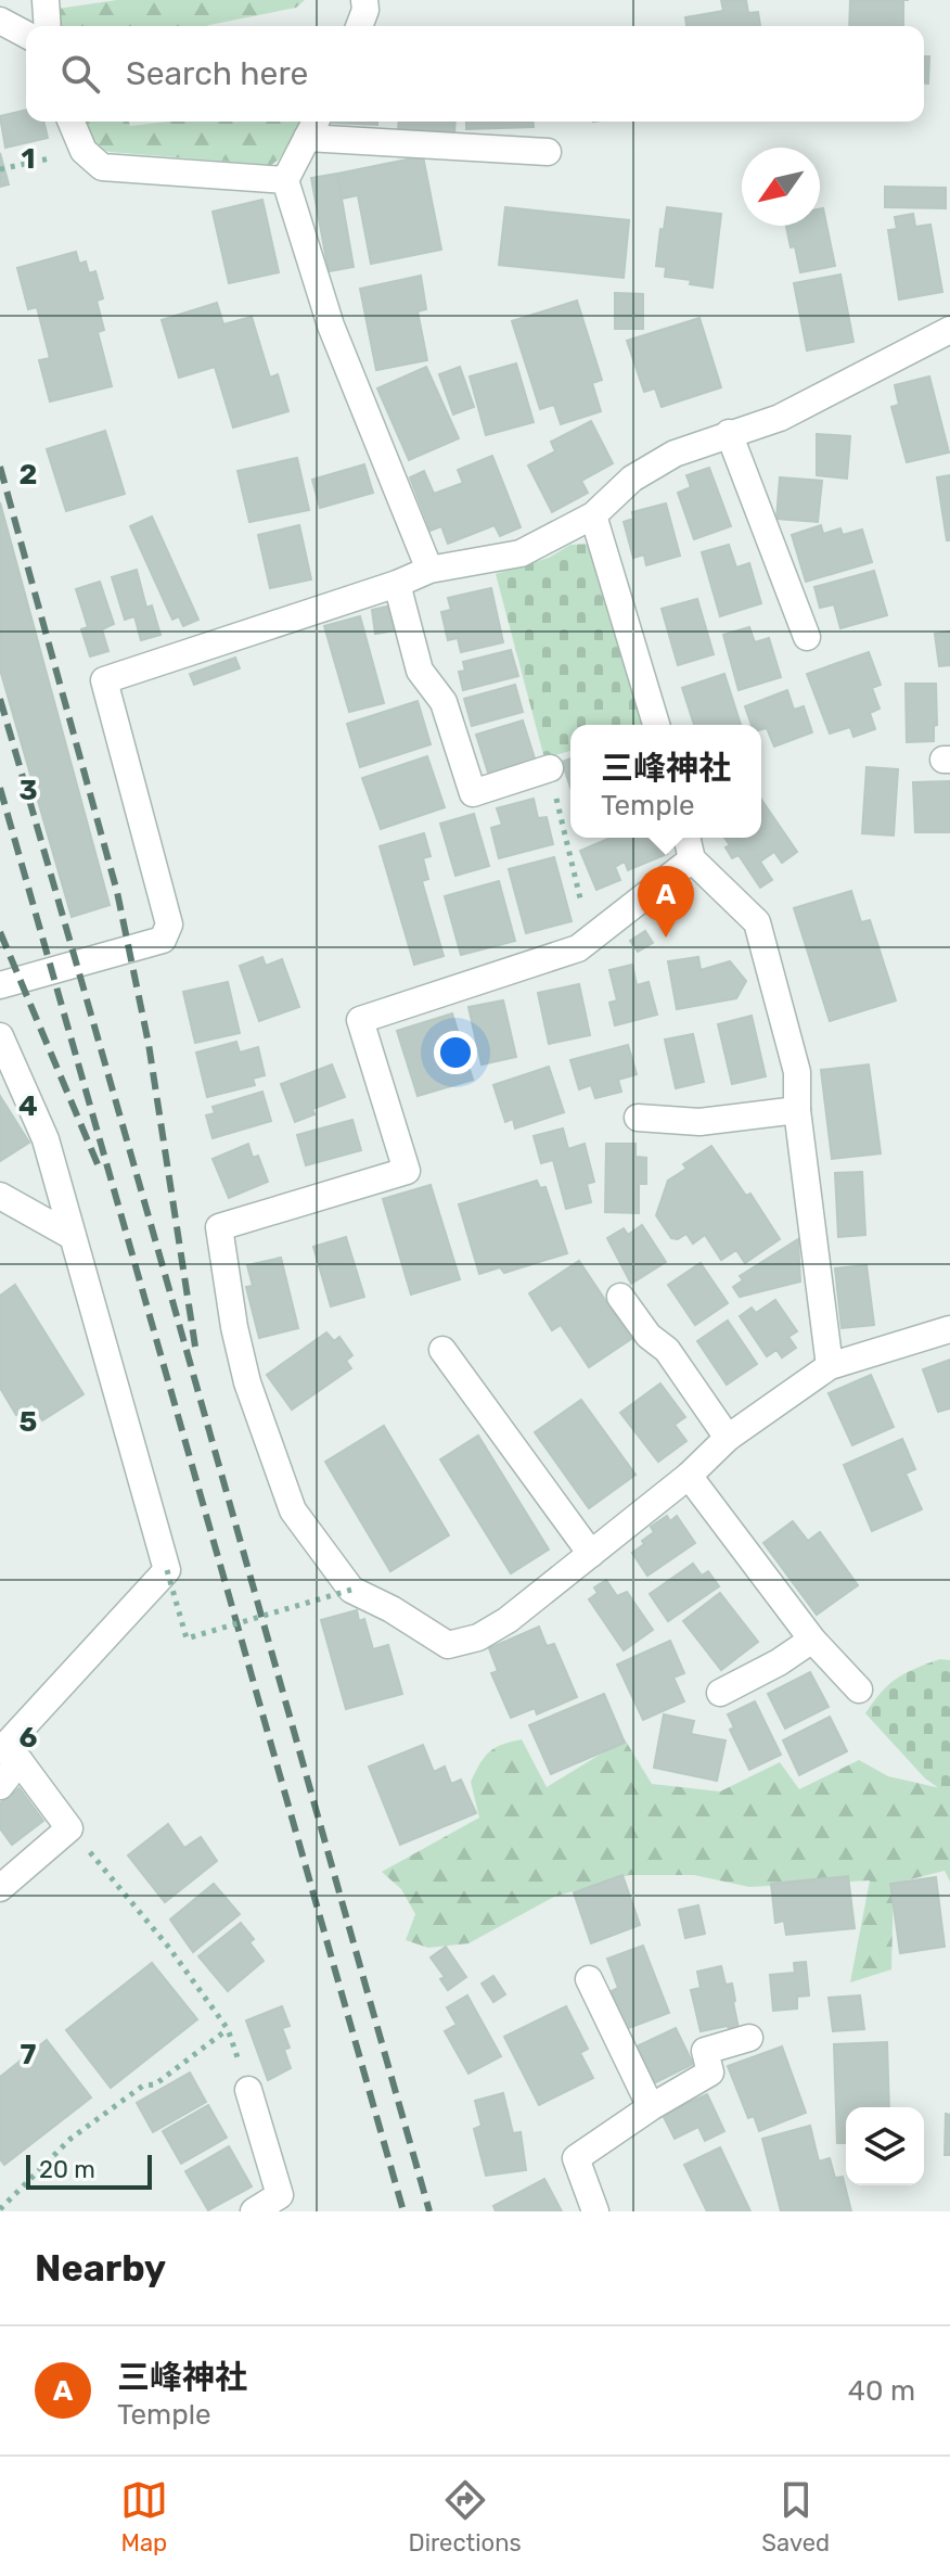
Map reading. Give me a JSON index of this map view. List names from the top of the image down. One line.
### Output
{"scale_bar":"20 m","north":"bottom left","page":{"search":"Search here","popup":["三峰神社","Temple"],"pins":"A","scale":"20 m","heading":"Nearby","list":[{"mark":"A","name":"三峰神社","note":"Temple","value":"40 m"}],"nav":["Map","Directions","Saved"]},"grid":{"rows":["1","2","3","4","5","6","7"]}}
